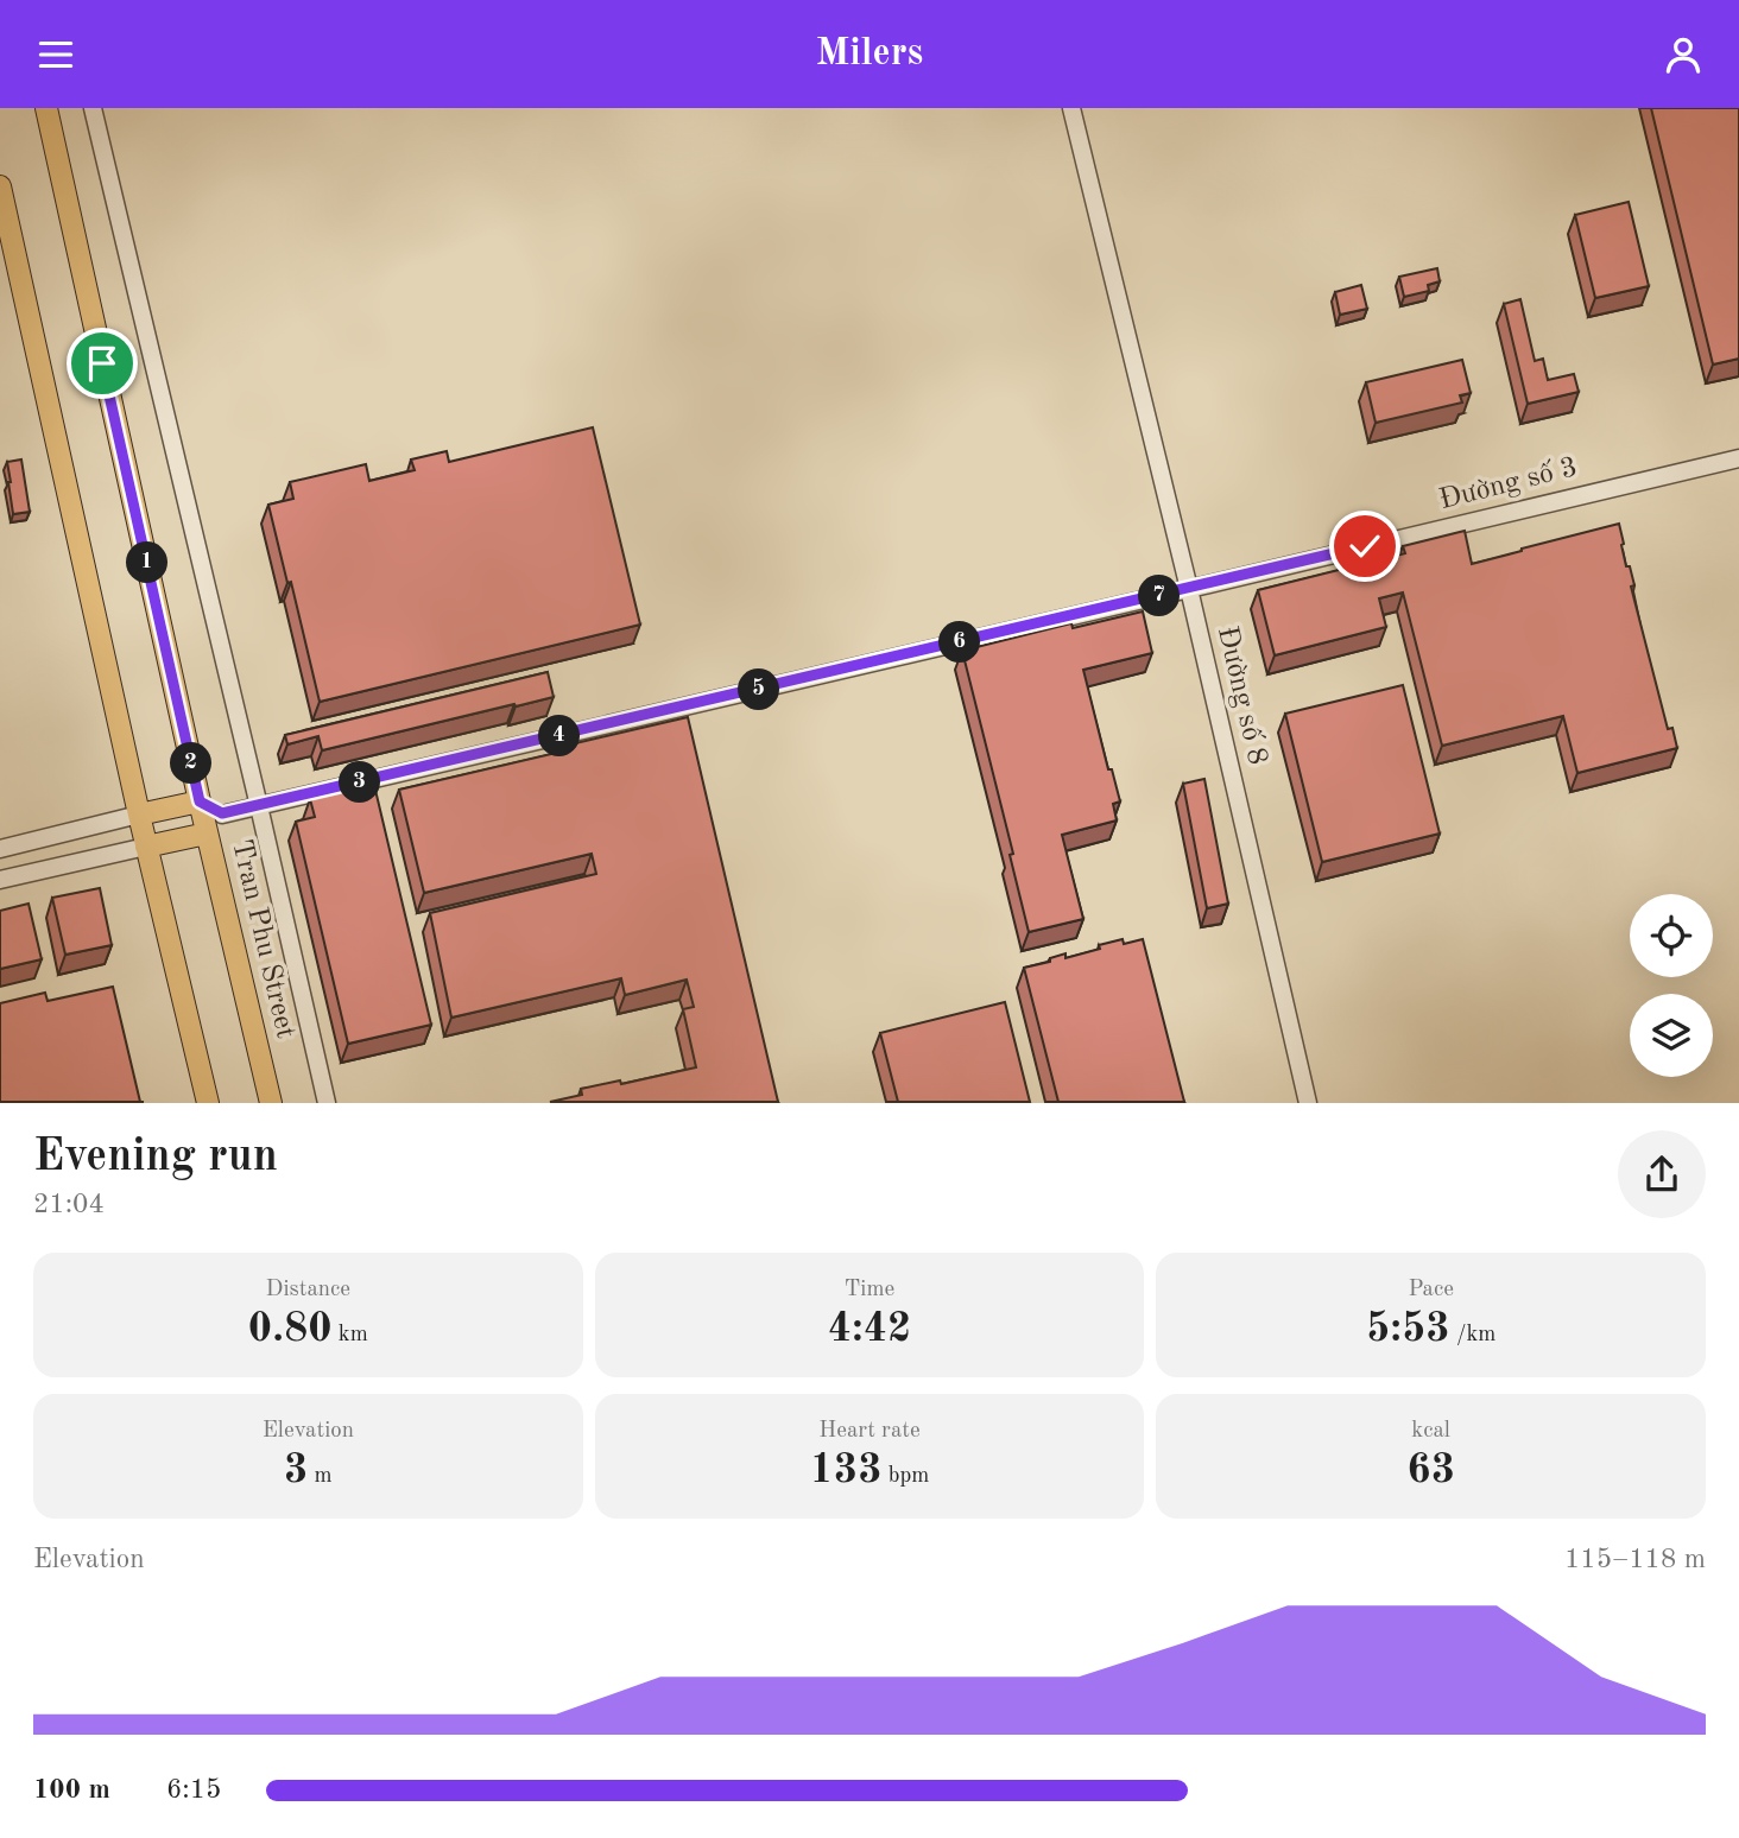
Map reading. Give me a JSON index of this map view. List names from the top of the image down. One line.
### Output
{"streets":{"main road":["Tran Phu Street"],"street":["Đường số 3","Đường số 8"]},"crossings":[["Đường số 3","Đường số 8"]],"page":{"header":"Milers","pins":["1","7","6","5","4","2","3"],"heading":["Evening run","21:04"],"stats":[["Distance","0.80 km"],["Time","4:42"],["Pace","5:53 /km"],["Elevation","3 m"],["Heart rate","133 bpm"],["kcal","63"]],"chart":["Elevation","115–118 m"],"list":[{"name":"100 m","note":"6:15"}]}}
